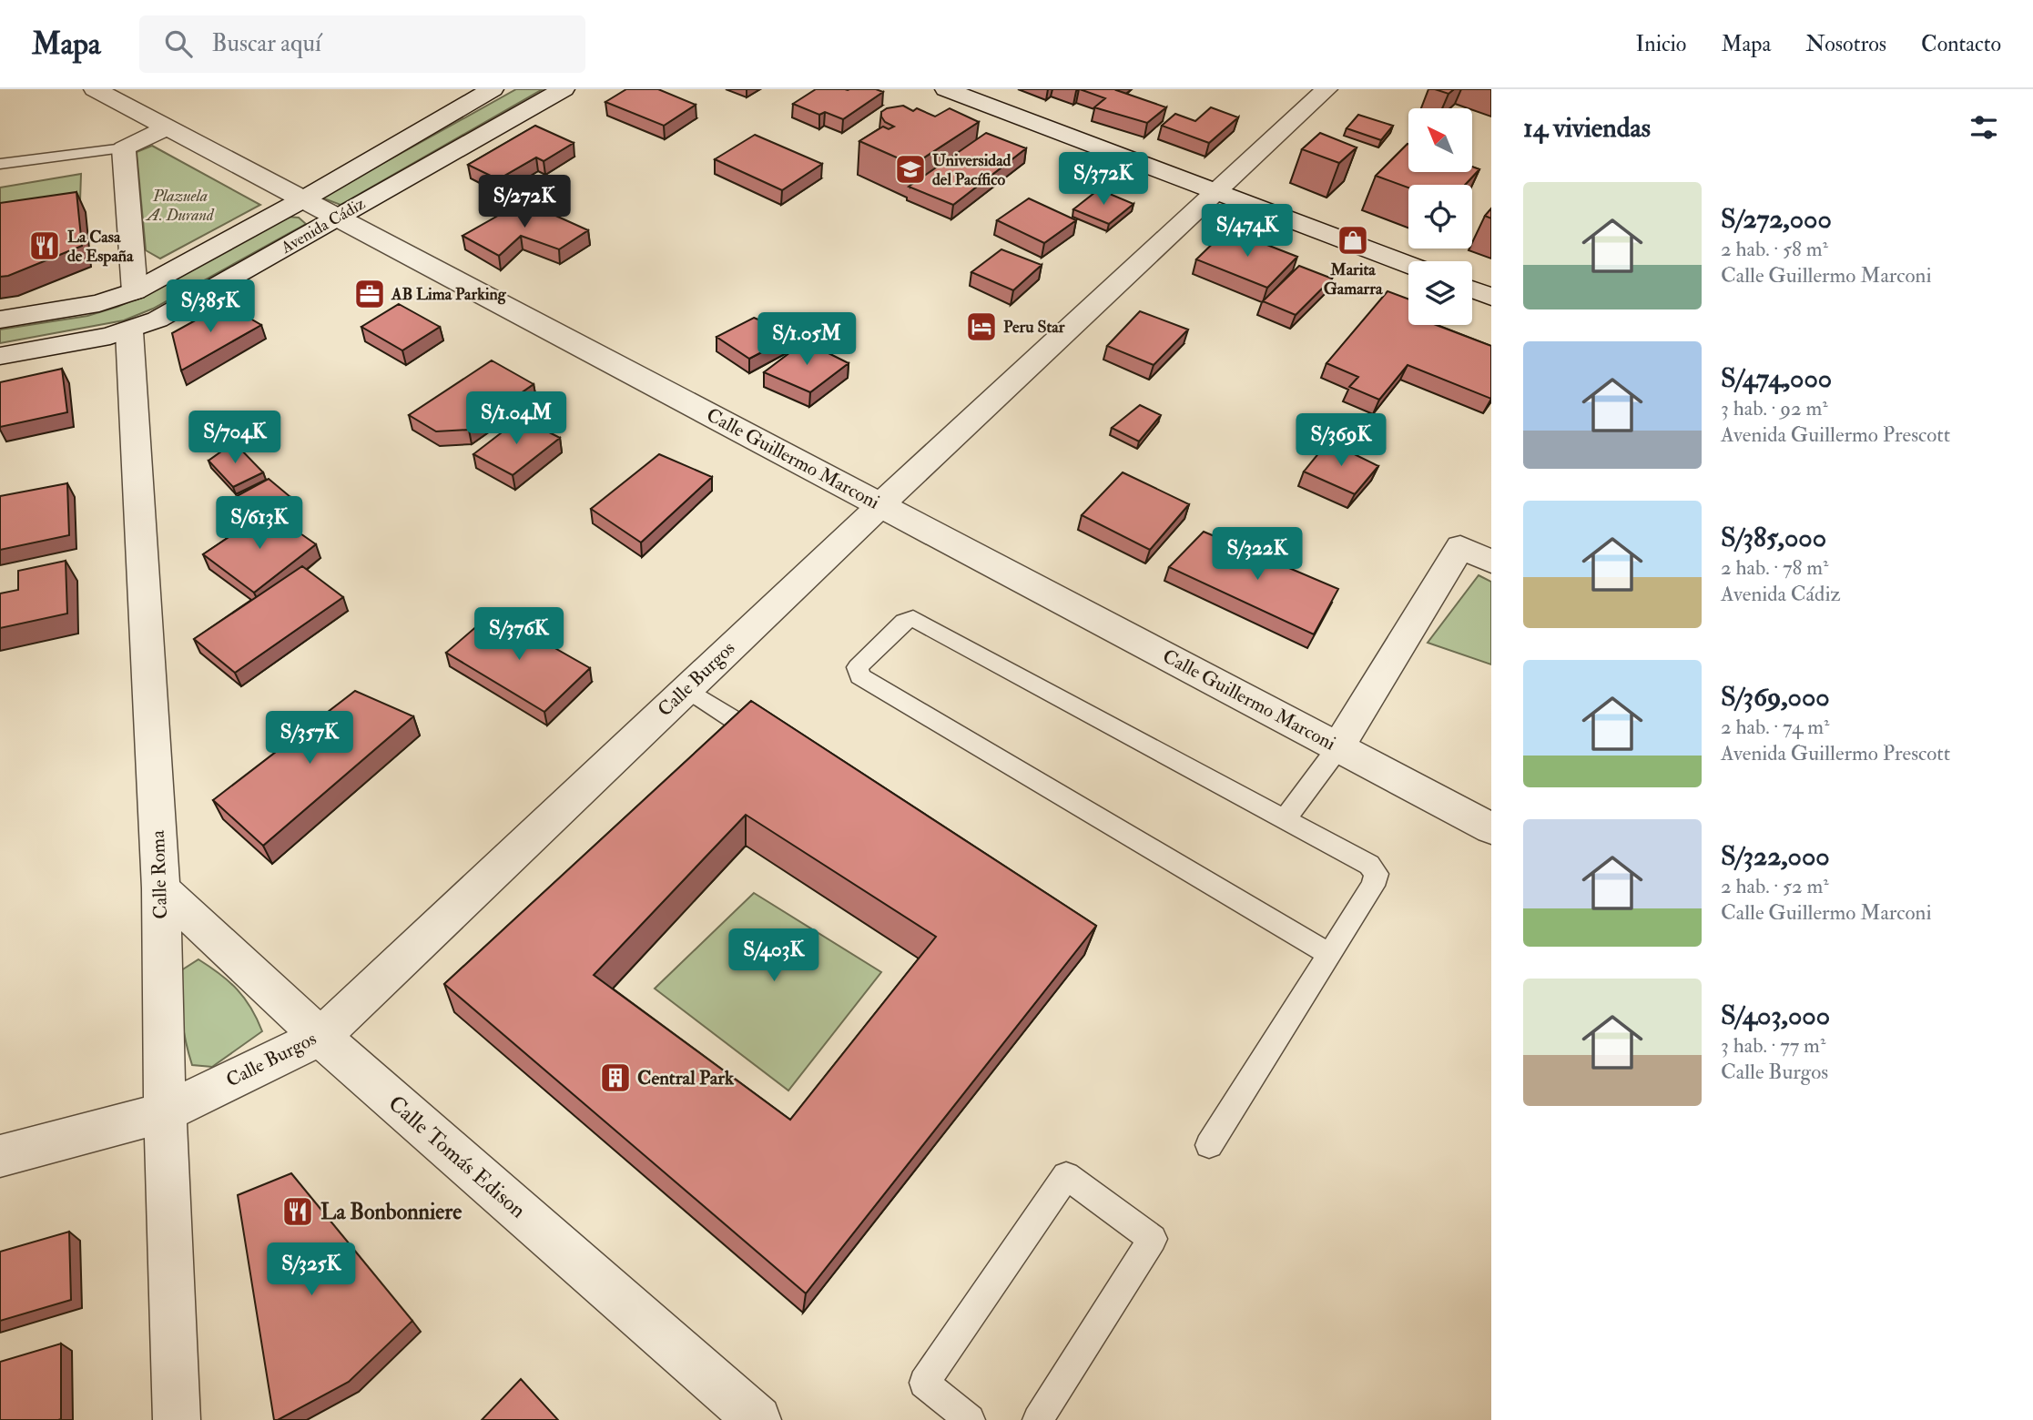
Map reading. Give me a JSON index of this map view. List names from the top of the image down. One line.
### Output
{"streets":{"street":["Avenida Cádiz","Calle Guillermo Marconi","Calle Burgos","Calle Roma","Calle Tomás Edison"]},"crossings":[["Avenida Cádiz","Calle Guillermo Marconi"],["Avenida Cádiz","Calle Roma"],["Calle Guillermo Marconi","Calle Burgos"],["Calle Burgos","Calle Roma"],["Calle Burgos","Calle Tomás Edison"],["Calle Roma","Calle Tomás Edison"]],"parks":["Plazuela A. Durand"],"places":{"school or university":["Universidad del Pacífico"],"shop":["Marita Gamarra"],"restaurant":["La Casa de España","La Bonbonniere"],"office":["AB Lima Parking"],"hotel":["Peru Star"],"building":["Central Park"]},"north":"top left","page":{"header":"Mapa","search":"Buscar aquí","nav":["Inicio","Mapa","Nosotros","Contacto"],"heading":"14 viviendas","price":["S/372K","S/272K","S/474K","S/385K","S/1.05M","S/1.04M","S/704K","S/369K","S/613K","S/322K","S/376K","S/357K","S/403K","S/325K"],"list":[{"name":"S/272,000","note":"2 hab. · 58 m² · Calle Guillermo Marconi"},{"name":"S/474,000","note":"3 hab. · 92 m² · Avenida Guillermo Prescott"},{"name":"S/385,000","note":"2 hab. · 78 m² · Avenida Cádiz"},{"name":"S/369,000","note":"2 hab. · 74 m² · Avenida Guillermo Prescott"},{"name":"S/322,000","note":"2 hab. · 52 m² · Calle Guillermo Marconi"},{"name":"S/403,000","note":"3 hab. · 77 m² · Calle Burgos"}]}}
